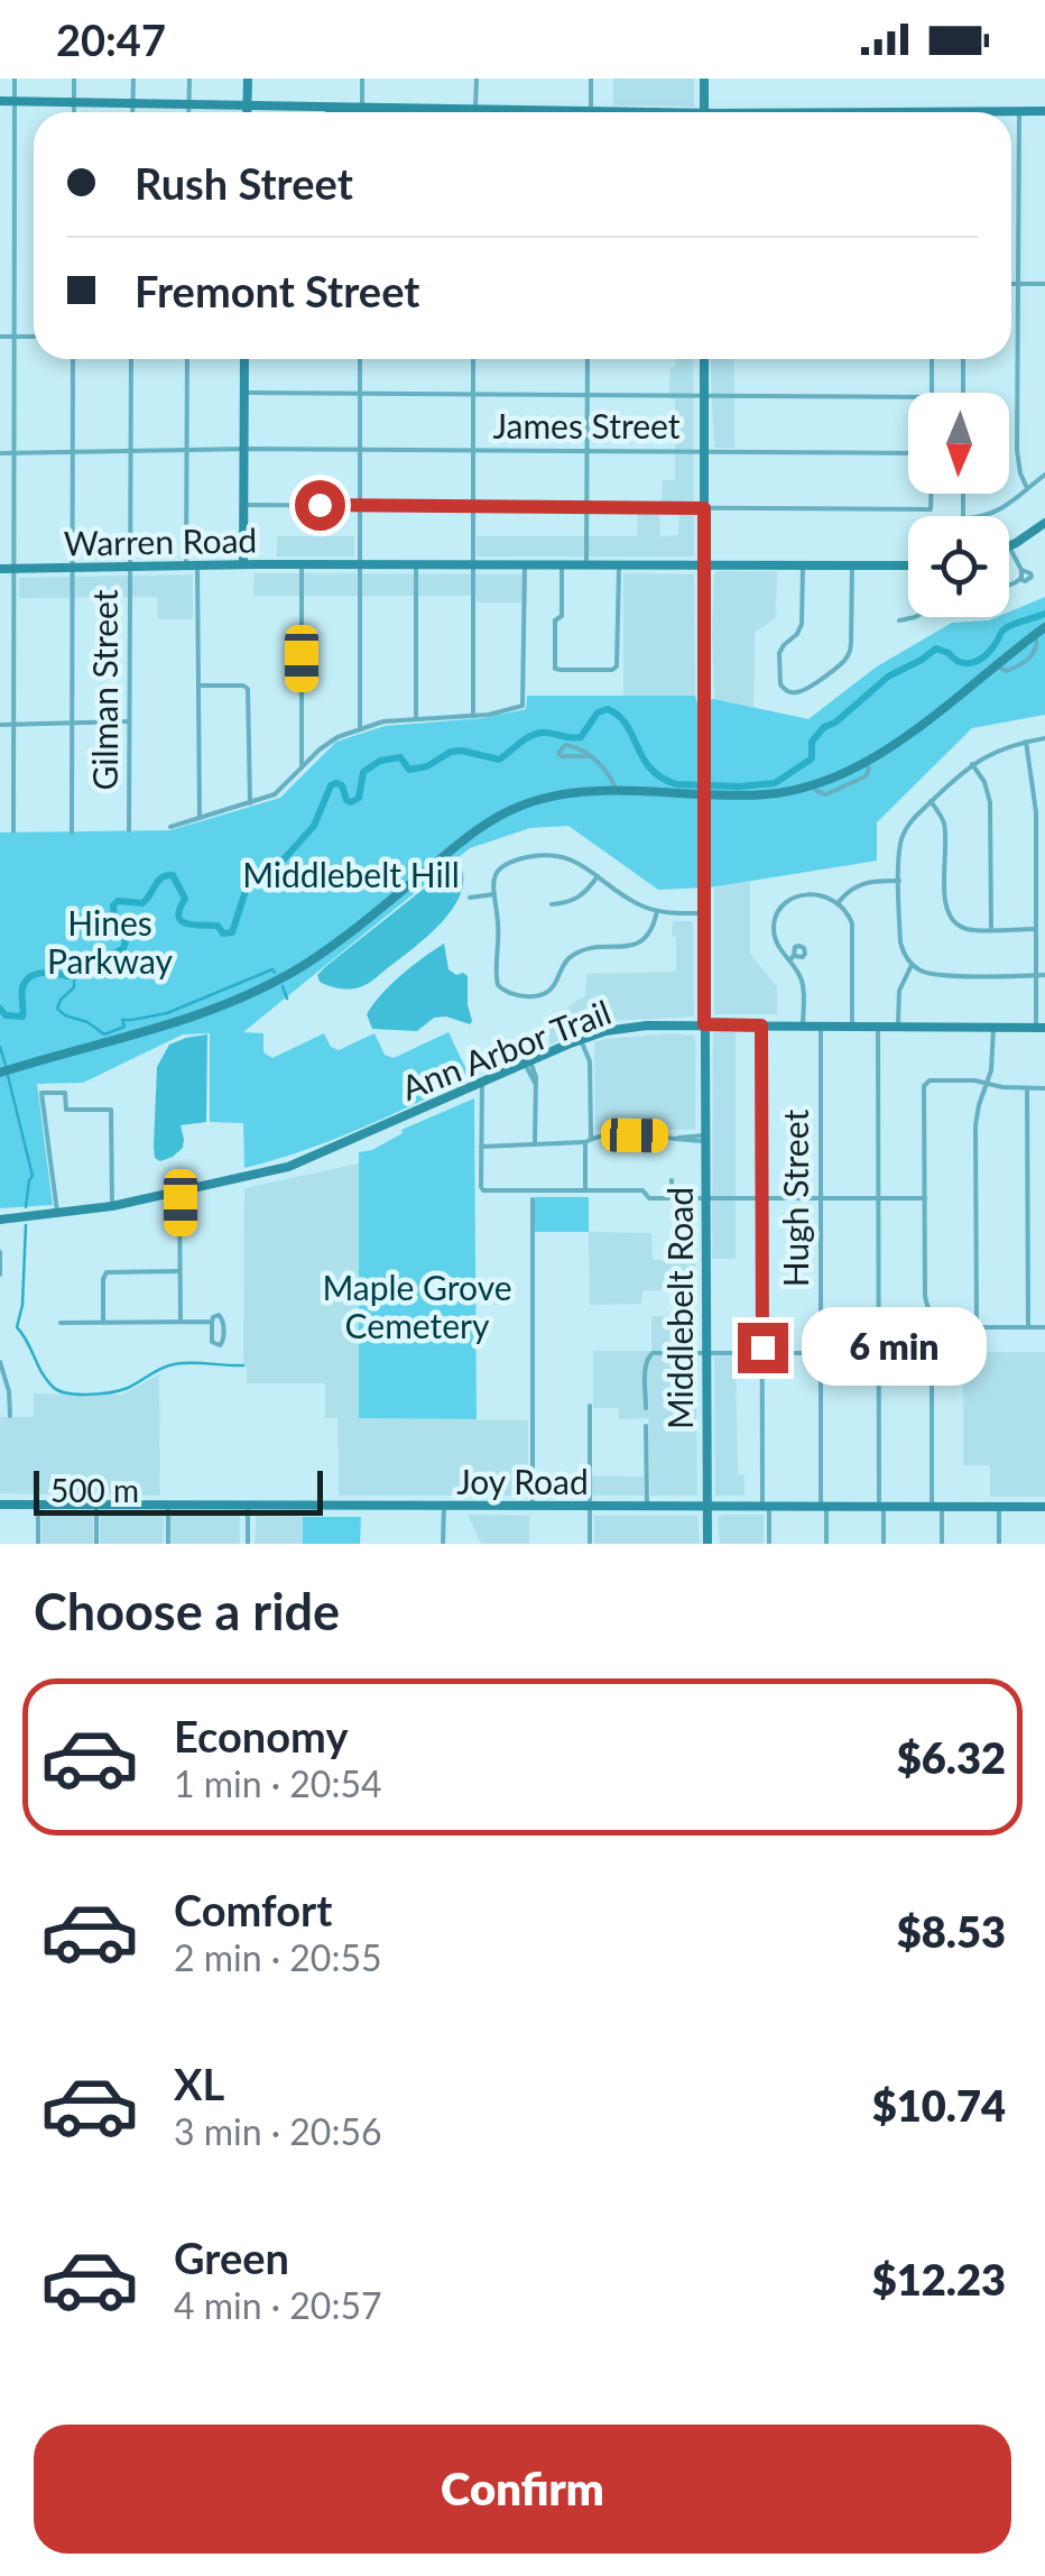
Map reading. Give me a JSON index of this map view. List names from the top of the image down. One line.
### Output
{"streets":{"street":["James Street","Warren Road","Gilman Street","Ann Arbor Trail","Hugh Street","Middlebelt Road","Joy Road"]},"crossings":[["James Street","Gilman Street"],["Warren Road","Gilman Street"],["Warren Road","Middlebelt Road"],["Ann Arbor Trail","Hugh Street"],["Ann Arbor Trail","Middlebelt Road"],["Hugh Street","Joy Road"],["Middlebelt Road","Joy Road"]],"parks":["Middlebelt Hill","Hines Parkway","Maple Grove Cemetery"],"scale_bar":"500 m","north":"bottom","page":{"status":"20:47","banner":["Rush Street","Fremont Street"],"bubble":"6 min","scale":"500 m","heading":"Choose a ride","list":[{"name":"Economy","note":"1 min · 20:54","value":"$6.32"},{"name":"Comfort","note":"2 min · 20:55","value":"$8.53"},{"name":"XL","note":"3 min · 20:56","value":"$10.74"},{"name":"Green","note":"4 min · 20:57","value":"$12.23"}],"buttons":"Confirm"}}
